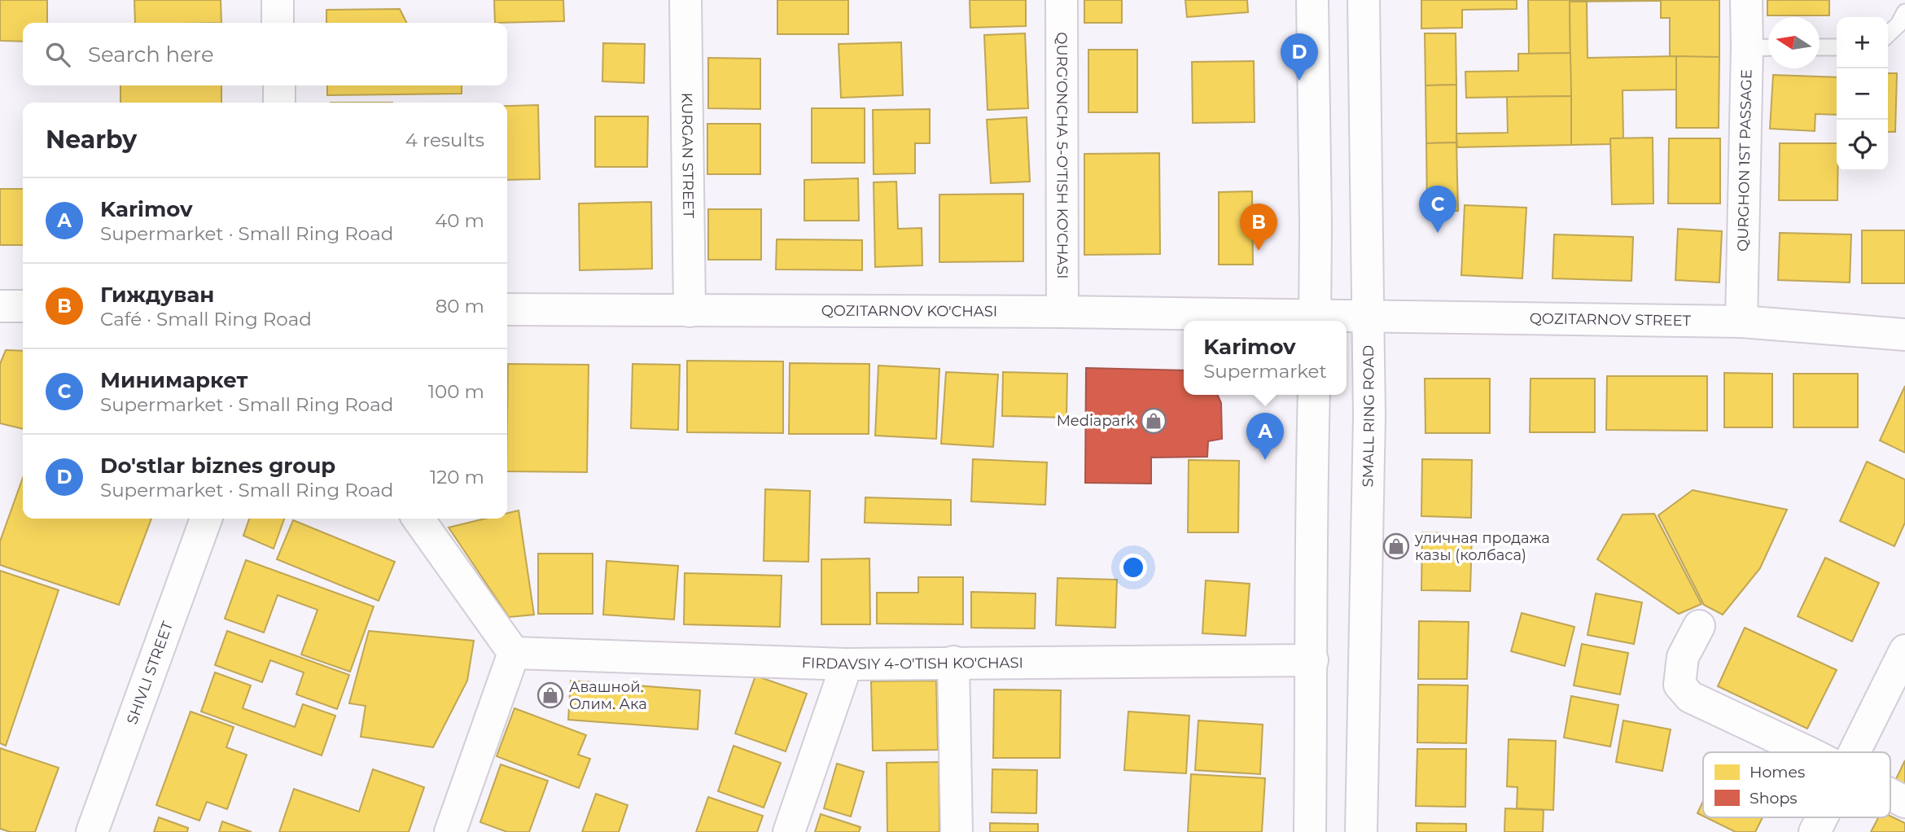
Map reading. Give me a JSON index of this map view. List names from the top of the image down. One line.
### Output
{"streets":{"main road":["KURGAN STREET","QURG'ONCHA 5-O'TISH KO'CHASI","QURGHON 1ST PASSAGE","QOZITARNOV KO'CHASI","QOZITARNOV STREET","SMALL RING ROAD","FIRDAVSIY 4-O'TISH KO'CHASI","SHIVLI STREET"]},"crossings":[["KURGAN STREET","QOZITARNOV KO'CHASI"],["QURG'ONCHA 5-O'TISH KO'CHASI","QOZITARNOV KO'CHASI"],["QURGHON 1ST PASSAGE","QOZITARNOV STREET"],["QOZITARNOV KO'CHASI","QOZITARNOV STREET"],["QOZITARNOV STREET","SMALL RING ROAD"]],"places":{"shop":["Mediapark","уличная продажа казы (колбаса)","Авашной. Олим. Ака"]},"legend":["Homes","Shops"],"north":"left","page":{"map_buttons":["+","−"],"search":"Search here","pins":["D","C","B","A"],"heading":["Nearby","4 results"],"list":[{"mark":"A","name":"Karimov","note":"Supermarket · Small Ring Road","value":"40 m"},{"mark":"B","name":"Гиждуван","note":"Café · Small Ring Road","value":"80 m"},{"mark":"C","name":"Минимаркет","note":"Supermarket · Small Ring Road","value":"100 m"},{"mark":"D","name":"Do'stlar biznes group","note":"Supermarket · Small Ring Road","value":"120 m"}],"popup":["Karimov","Supermarket"]}}
